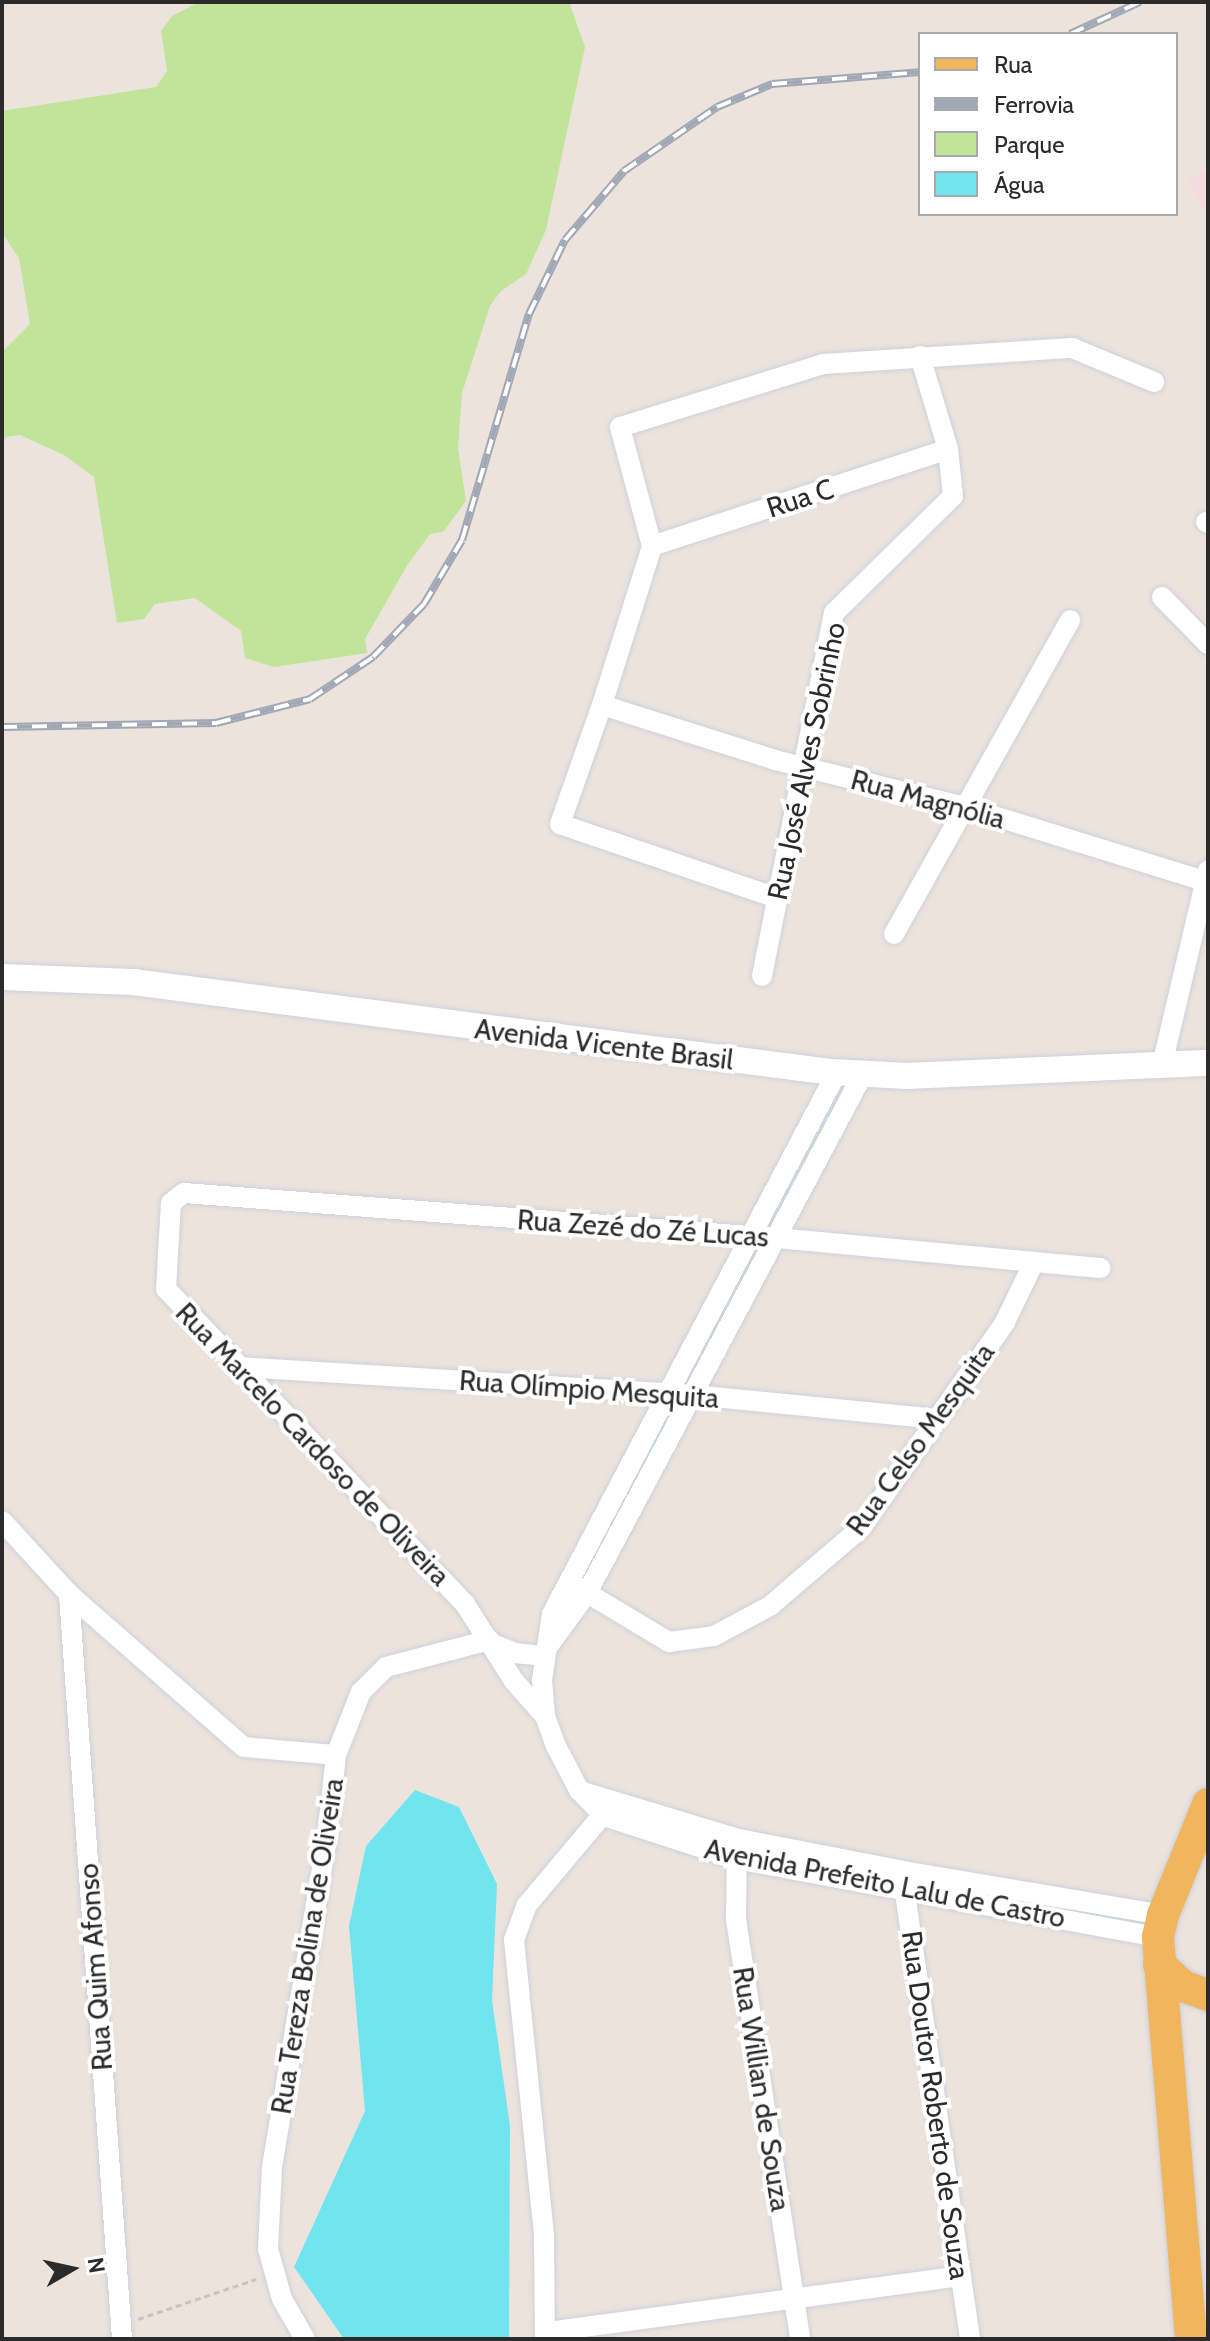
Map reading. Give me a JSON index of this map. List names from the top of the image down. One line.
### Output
{"streets":{"street":["Rua C","Rua José Alves Sobrinho","Rua Magnólia","Avenida Vicente Brasil","Rua Zezé do Zé Lucas","Rua Olímpio Mesquita","Rua Celso Mesquita","Rua Marcelo Cardoso de Oliveira","Avenida Prefeito Lalu de Castro","Rua Tereza Bolina de Oliveira","Rua Quim Afonso","Rua Willian de Souza","Rua Doutor Roberto de Souza"]},"crossings":[["Rua C","Rua José Alves Sobrinho"],["Rua José Alves Sobrinho","Rua Magnólia"],["Avenida Vicente Brasil","Avenida Prefeito Lalu de Castro"],["Rua Zezé do Zé Lucas","Rua Celso Mesquita"],["Rua Zezé do Zé Lucas","Rua Marcelo Cardoso de Oliveira"],["Rua Zezé do Zé Lucas","Avenida Prefeito Lalu de Castro"],["Rua Olímpio Mesquita","Rua Celso Mesquita"],["Rua Olímpio Mesquita","Rua Marcelo Cardoso de Oliveira"],["Rua Olímpio Mesquita","Avenida Prefeito Lalu de Castro"],["Rua Celso Mesquita","Avenida Prefeito Lalu de Castro"],["Rua Marcelo Cardoso de Oliveira","Rua Tereza Bolina de Oliveira"],["Avenida Prefeito Lalu de Castro","Rua Tereza Bolina de Oliveira"],["Avenida Prefeito Lalu de Castro","Rua Willian de Souza"],["Avenida Prefeito Lalu de Castro","Rua Doutor Roberto de Souza"]],"legend":["Rua","Ferrovia","Parque","Água"],"north":"right"}
